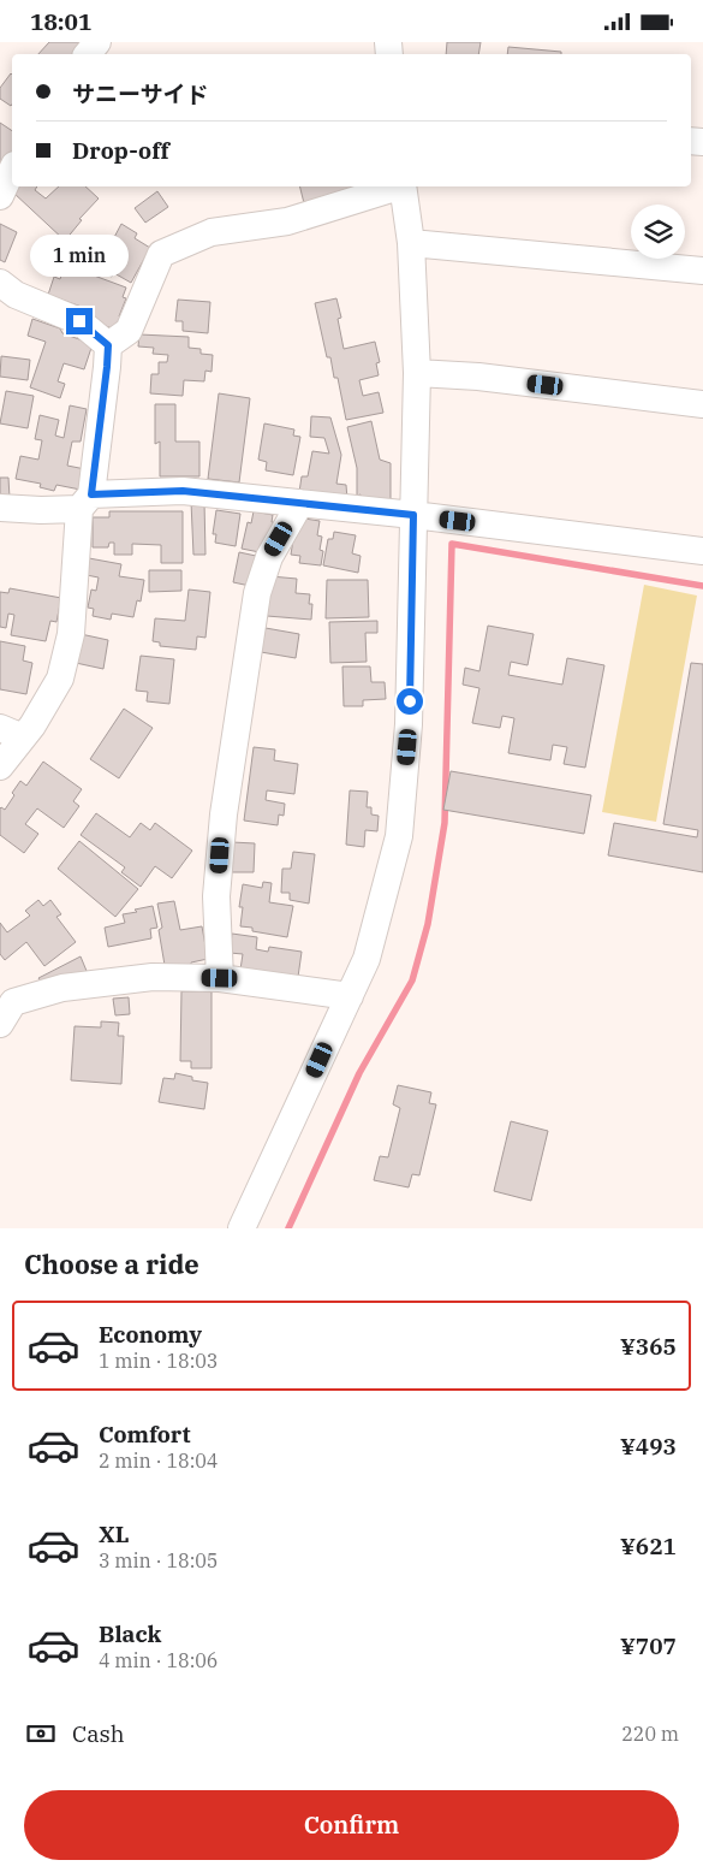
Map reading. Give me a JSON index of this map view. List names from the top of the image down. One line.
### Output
{"page":{"status":"18:01","banner":["サニーサイド","Drop-off"],"bubble":"1 min","heading":"Choose a ride","list":[{"name":"Economy","note":"1 min · 18:03","value":"¥365"},{"name":"Comfort","note":"2 min · 18:04","value":"¥493"},{"name":"XL","note":"3 min · 18:05","value":"¥621"},{"name":"Black","note":"4 min · 18:06","value":"¥707"}],"pay":["Cash","220 m"],"buttons":"Confirm"}}
